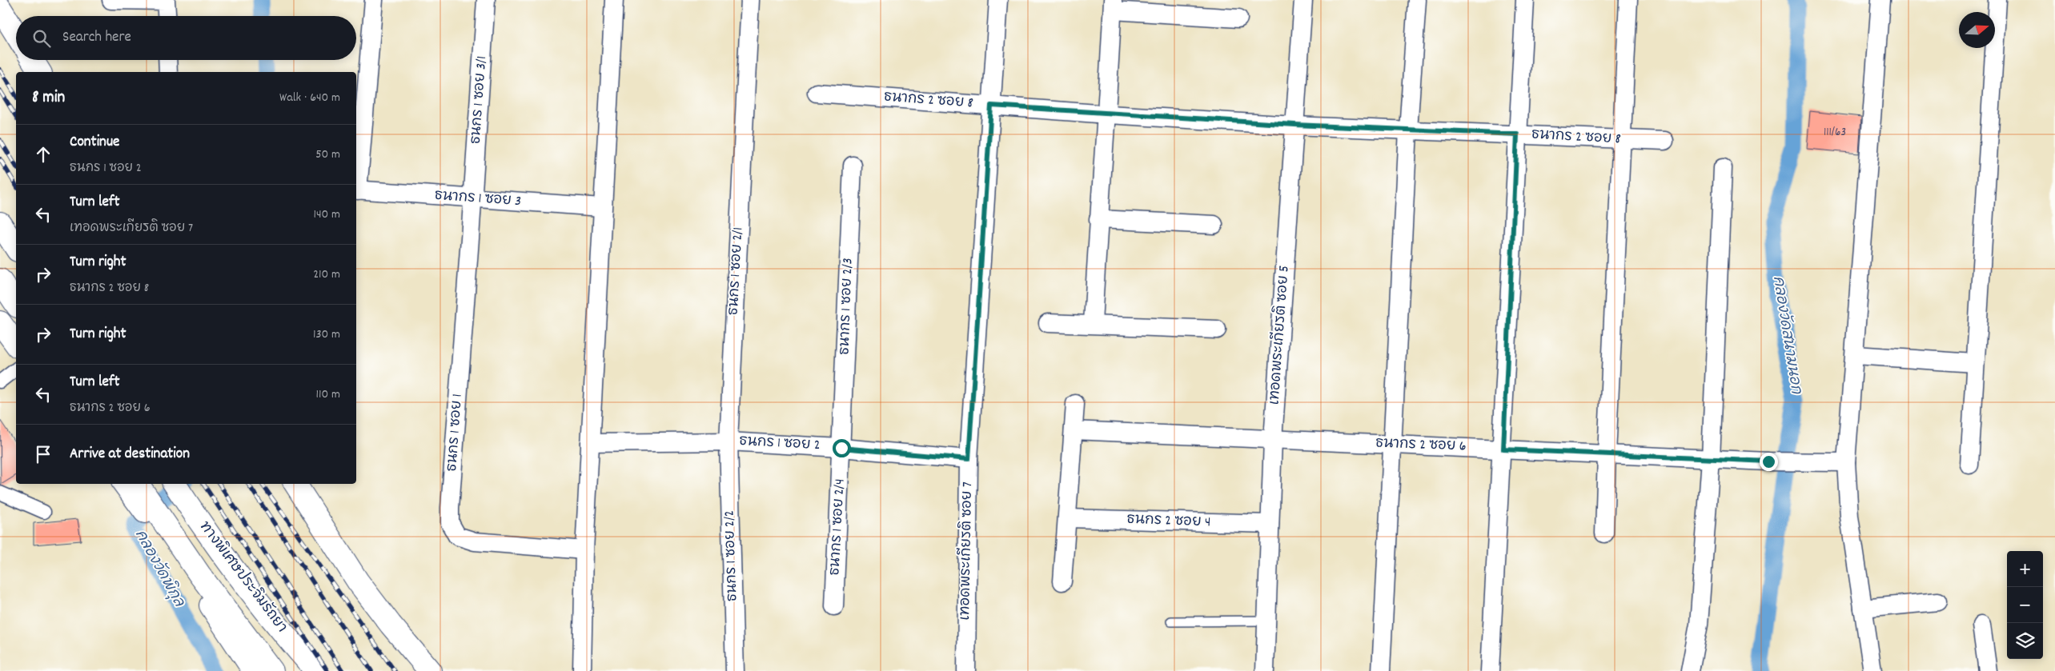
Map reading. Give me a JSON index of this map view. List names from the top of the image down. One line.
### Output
{"streets":{"main road":["ทางพิเศษประจิมรัถยา"],"street":["ธนกร 1 ซอย 3/1","ธนากร 2 ซอย 8","ธนากร 1 ซอย 3","ธนกร 1 ซอย 2/1","ธนากร 1 ซอย 2/3","เทอดพระเกียรติ ซอย 5","ธนกร 1 ซอย 1","ธนกร 1 ซอย 2","ธนากร 2 ซอย 6","ธนกร 2 ซอย 4","ธนากร 1 ซอย 2/4","เทอดพระเกียรติ ซอย 7","ธนกร 1 ซอย 2/2"]},"crossings":[["ธนกร 1 ซอย 3/1","ธนากร 1 ซอย 3"],["ธนกร 1 ซอย 3/1","ธนกร 1 ซอย 1"],["ธนากร 2 ซอย 8","เทอดพระเกียรติ ซอย 5"],["ธนากร 2 ซอย 8","เทอดพระเกียรติ ซอย 7"],["ธนากร 1 ซอย 3","ธนกร 1 ซอย 1"],["ธนกร 1 ซอย 2/1","ธนกร 1 ซอย 2"],["ธนกร 1 ซอย 2/1","ธนกร 1 ซอย 2/2"],["ธนากร 1 ซอย 2/3","ธนกร 1 ซอย 2"],["ธนากร 1 ซอย 2/3","ธนากร 1 ซอย 2/4"],["เทอดพระเกียรติ ซอย 5","ธนากร 2 ซอย 6"],["เทอดพระเกียรติ ซอย 5","ธนกร 2 ซอย 4"],["ธนกร 1 ซอย 2","ธนากร 1 ซอย 2/4"],["ธนกร 1 ซอย 2","เทอดพระเกียรติ ซอย 7"],["ธนกร 1 ซอย 2","ธนกร 1 ซอย 2/2"]],"water":["คลองวัดสนามนอก","คลองวัดพิกุล"],"house_numbers":["111/63"],"north":"right","page":{"search":"Search here","heading":["8 min","Walk · 640 m"],"list":[["Continue","ธนกร 1 ซอย 2","50 m"],["Turn left","เทอดพระเกียรติ ซอย 7","140 m"],["Turn right","ธนากร 2 ซอย 8","210 m"],["Turn right","130 m"],["Turn left","ธนากร 2 ซอย 6","110 m"],"Arrive at destination"],"map_buttons":["+","−"]}}
